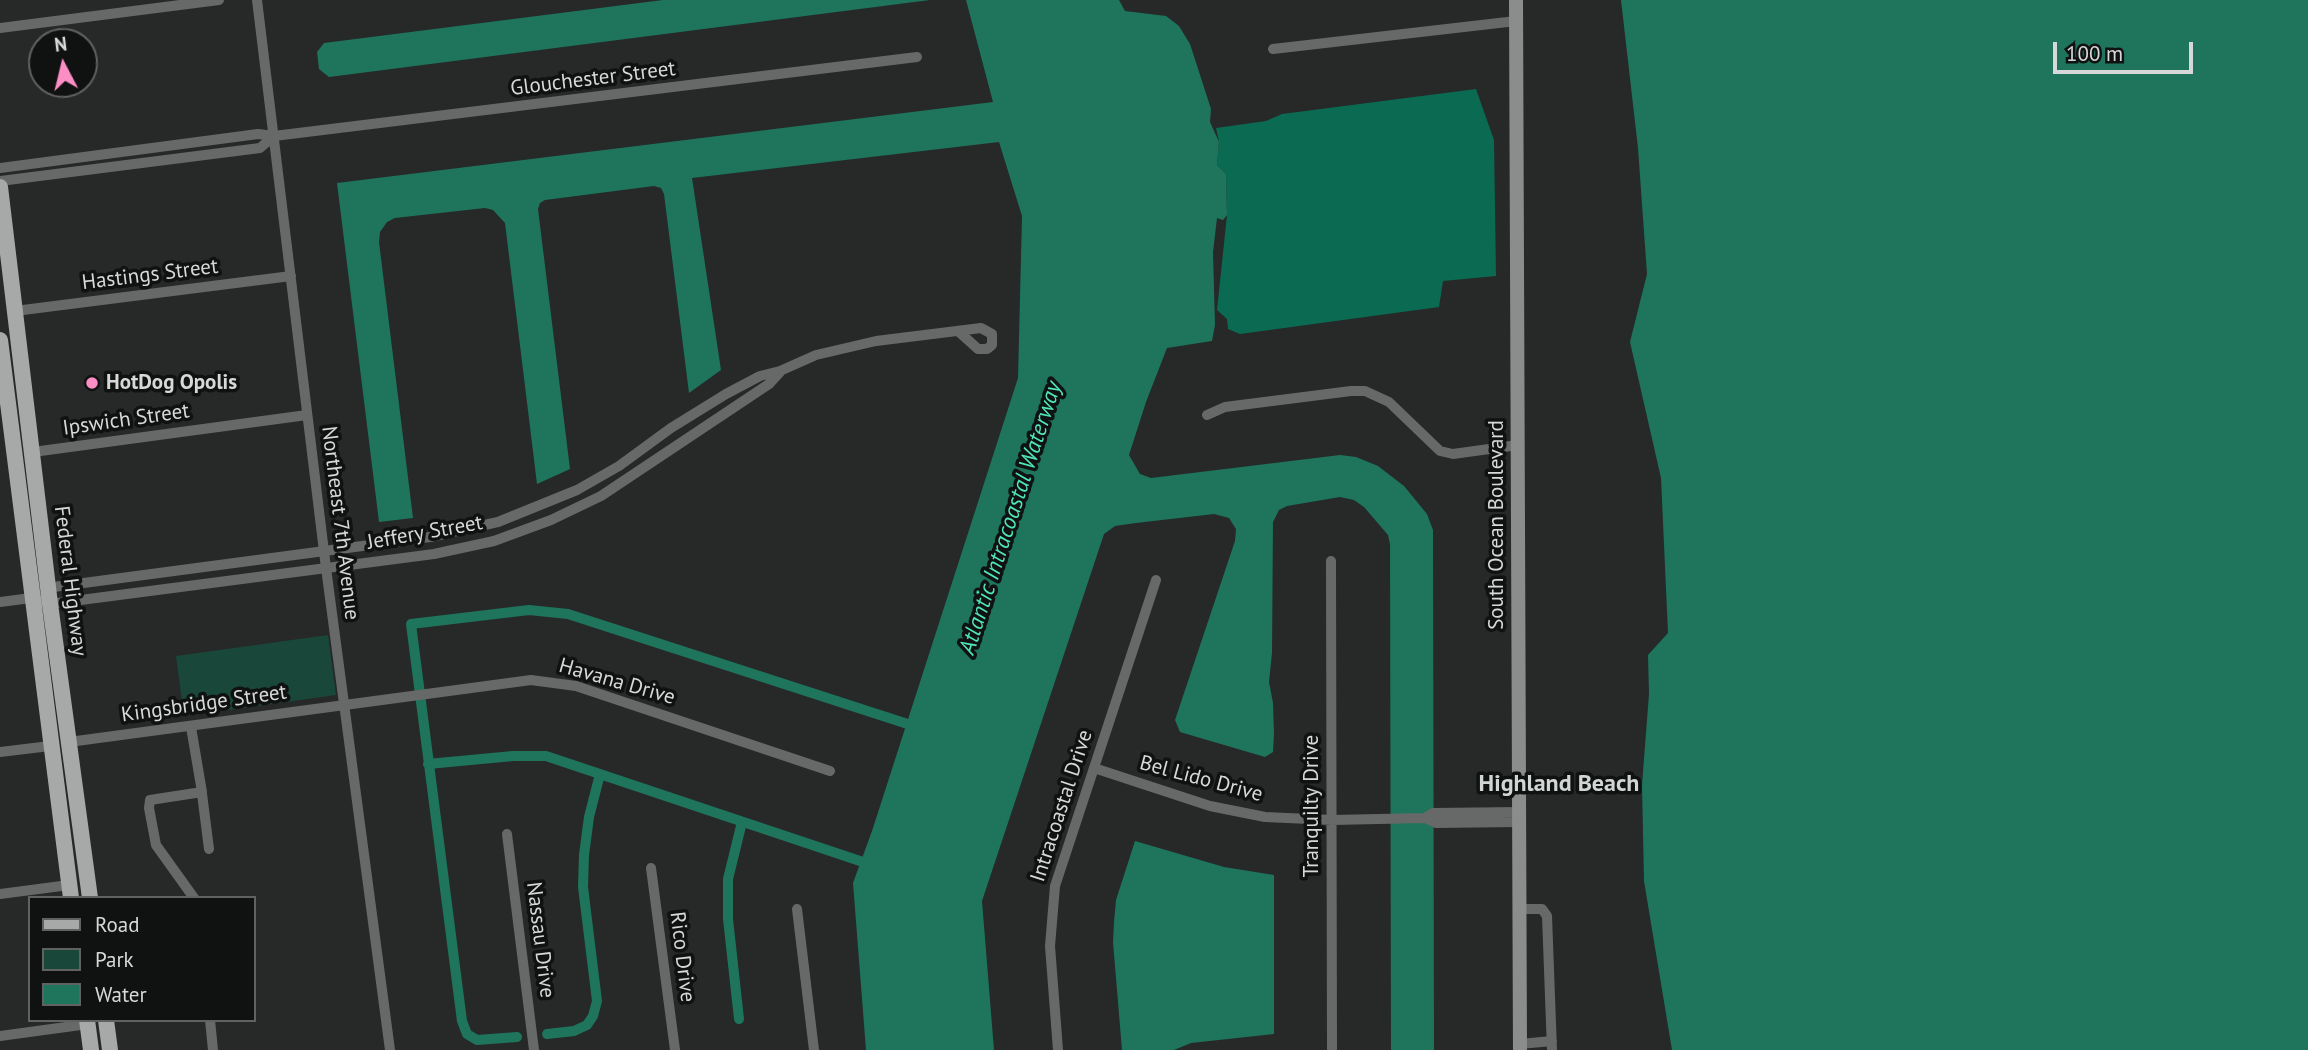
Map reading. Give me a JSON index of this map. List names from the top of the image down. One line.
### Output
{"streets":{"main road":["South Ocean Boulevard","Federal Highway"],"street":["Glouchester Street","Hastings Street","Ipswich Street","Northeast 7th Avenue","Jeffery Street","Havana Drive","Kingsbridge Street","Bel Lido Drive","Intracoastal Drive","Tranquilty Drive","Nassau Drive","Rico Drive"]},"crossings":[["Glouchester Street","Northeast 7th Avenue"],["Hastings Street","Northeast 7th Avenue"],["Hastings Street","Federal Highway"],["Ipswich Street","Northeast 7th Avenue"],["Ipswich Street","Federal Highway"],["Northeast 7th Avenue","Jeffery Street"],["Northeast 7th Avenue","Havana Drive"],["Northeast 7th Avenue","Kingsbridge Street"],["South Ocean Boulevard","Bel Lido Drive"],["Jeffery Street","Federal Highway"],["Federal Highway","Kingsbridge Street"],["Havana Drive","Kingsbridge Street"],["Bel Lido Drive","Intracoastal Drive"],["Bel Lido Drive","Tranquilty Drive"]],"districts":["Highland Beach"],"water":["Atlantic Intracoastal Waterway"],"places":["HotDog Opolis"],"legend":["Road","Park","Water"],"scale_bar":"100 m","north":"top"}
